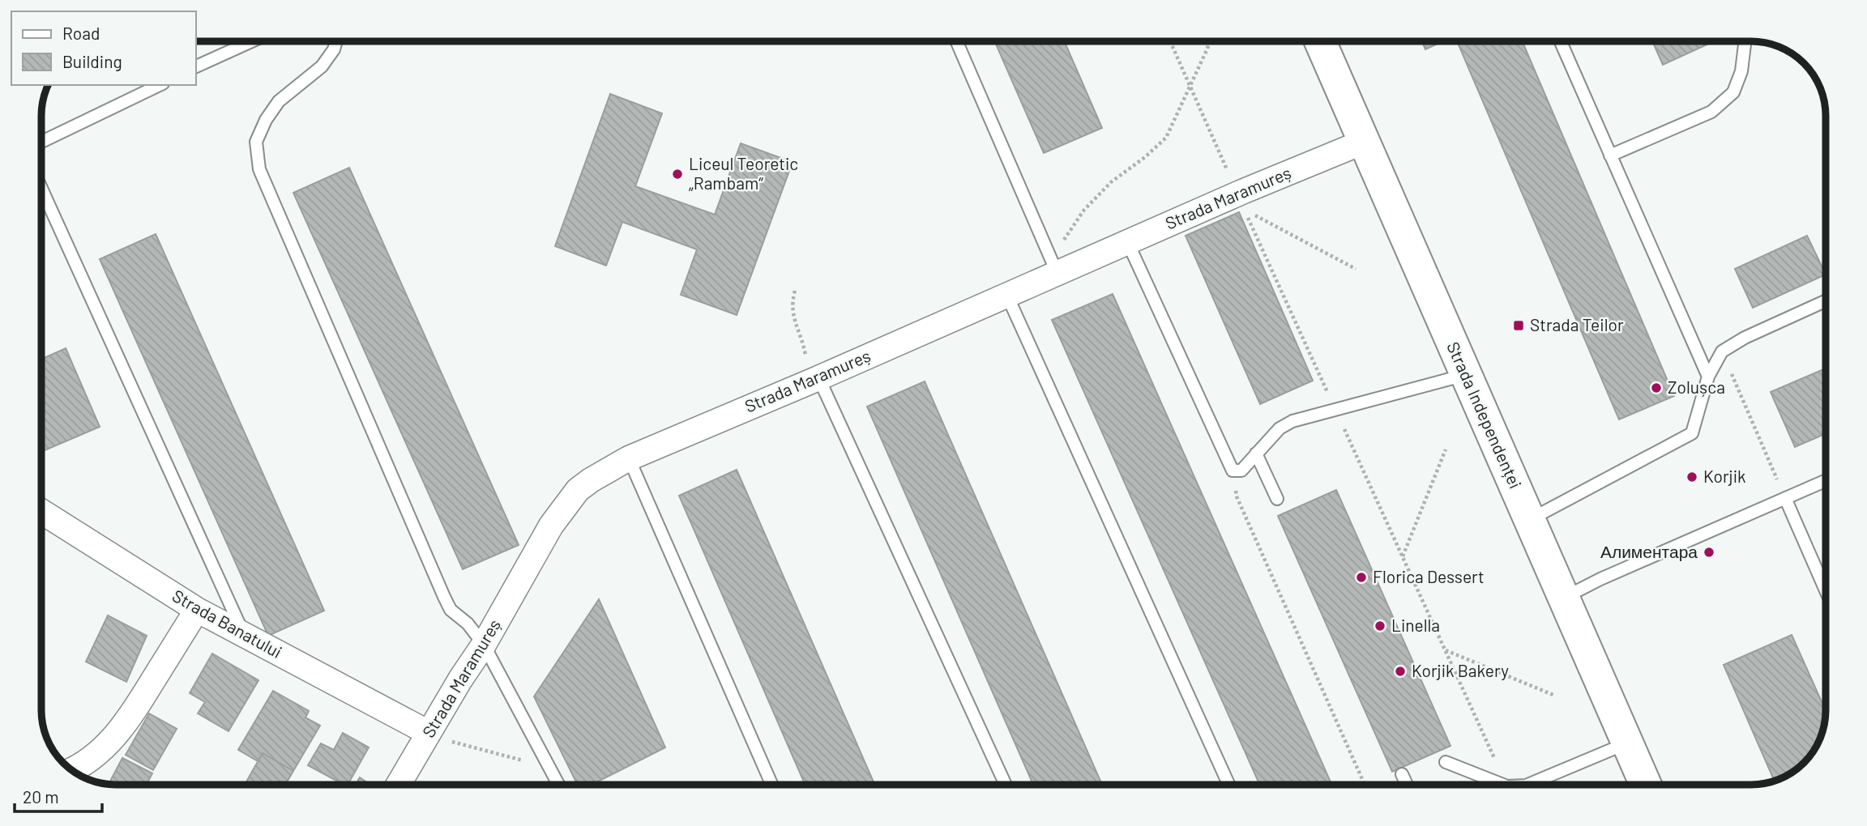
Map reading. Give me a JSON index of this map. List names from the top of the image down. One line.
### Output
{"streets":{"main road":["Strada Independenței"],"street":["Strada Maramureș","Strada Banatului"]},"crossings":[["Strada Maramureș","Strada Independenței"],["Strada Maramureș","Strada Banatului"]],"places":{"other":["Liceul Teoretic „Rambam“","Zolușca","Korjik","Алиментара","Florica Dessert","Linella","Korjik Bakery"],"transit":["Strada Teilor"]},"legend":["Road","Building"],"scale_bar":"20 m"}
